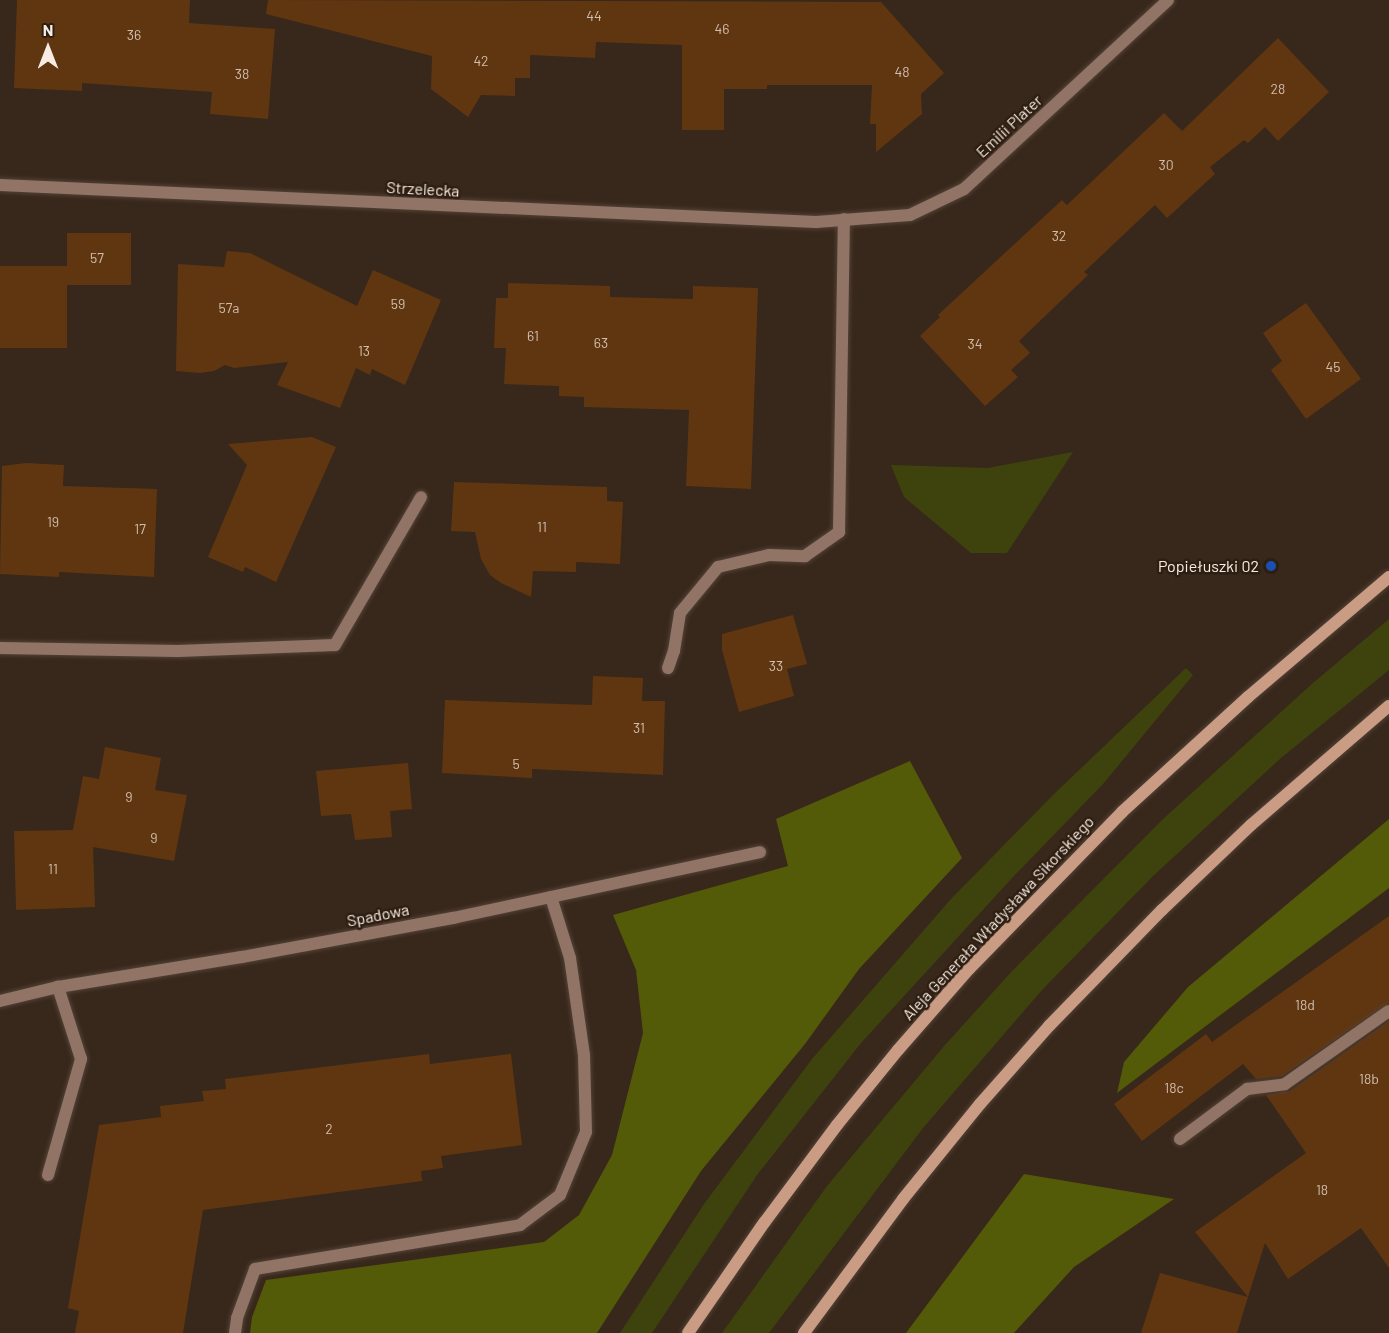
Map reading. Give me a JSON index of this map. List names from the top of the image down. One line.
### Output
{"streets":{"main road":["Aleja Generała Władysława Sikorskiego"],"street":["Emilii Plater","Strzelecka","Spadowa"]},"crossings":[["Emilii Plater","Strzelecka"]],"places":["Popiełuszki 02"],"house_numbers":["44","46","36","42","48","38","28","30","32","57","59","57a","61","63","34","13","45","19","11","17","33","31","5","9","9","11","18d","18b","18c","2","18"],"north":"top"}
